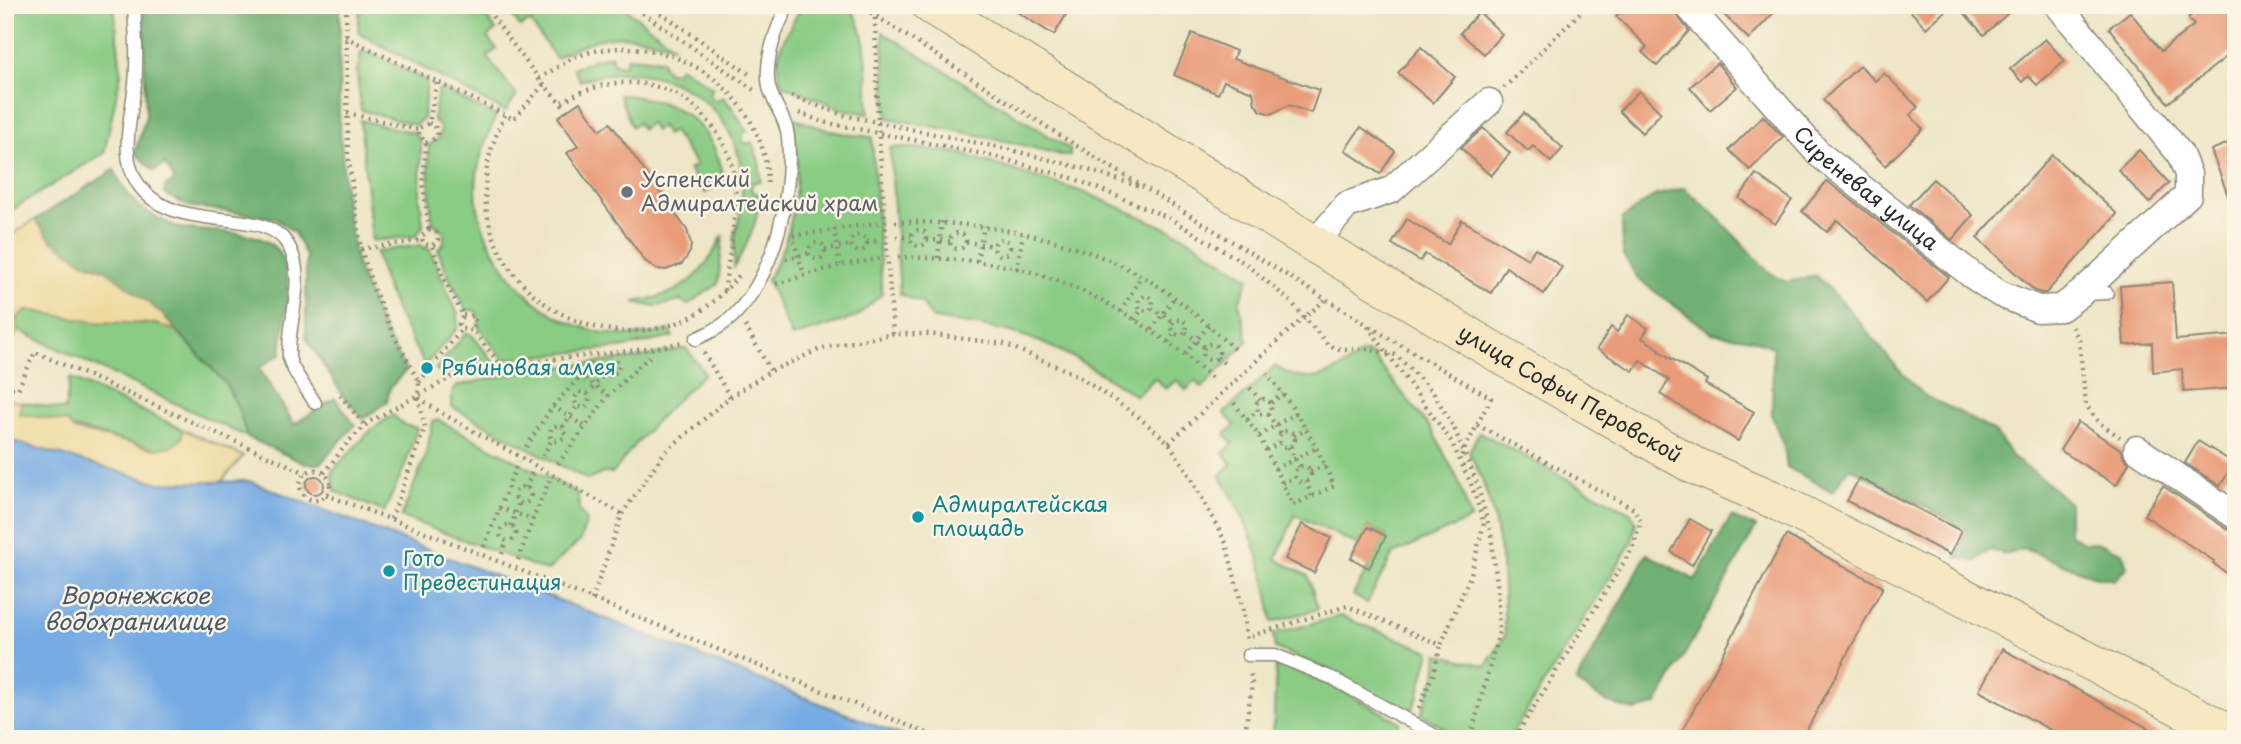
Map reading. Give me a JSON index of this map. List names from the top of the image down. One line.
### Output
{"streets":{"main road":["улица Софьи Перовской"],"street":["Сиреневая улица"]},"water":["Воронежское водохранилище"],"places":["Успенский Адмиралтейский храм","Рябиновая аллея","Адмиралтейская площадь","Гото Предестинация"]}
